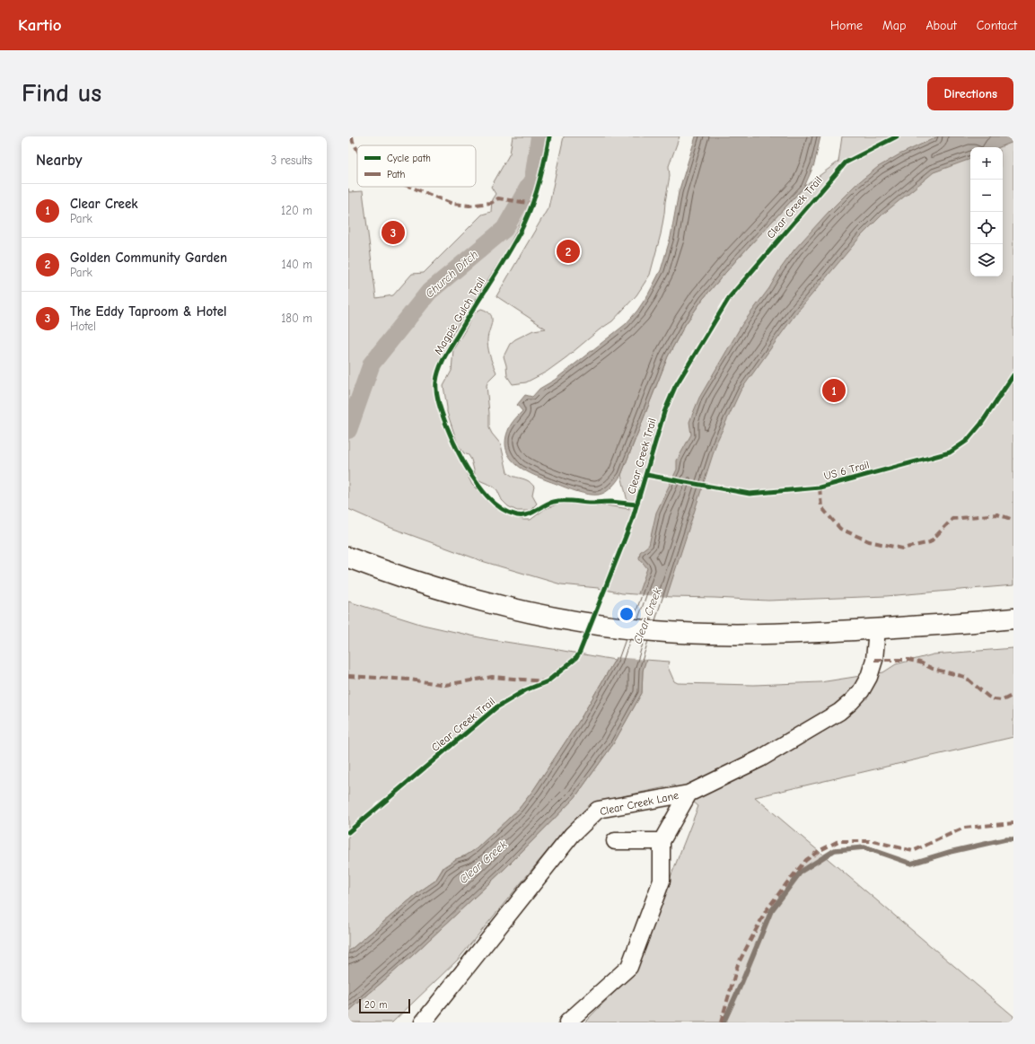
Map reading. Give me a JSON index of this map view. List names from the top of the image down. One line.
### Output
{"streets":{"street":["Clear Creek Lane"],"cycle path":["Clear Creek Trail","Magpie Gulch Trail"]},"water":["Church Ditch","Clear Creek"],"legend":["Cycle path","Path"],"scale_bar":"20 m","page":{"header":"Kartio","nav":["Home","Map","About","Contact"],"buttons":"Directions","title":"Find us","heading":["Nearby","3 results"],"map_buttons":["+","−"],"list":[{"mark":"1","name":"Clear Creek","note":"Park","value":"120 m"},{"mark":"2","name":"Golden Community Garden","note":"Park","value":"140 m"},{"mark":"3","name":"The Eddy Taproom & Hotel","note":"Hotel","value":"180 m"}],"pins":["3","2","1"],"scale":"20 m"}}
